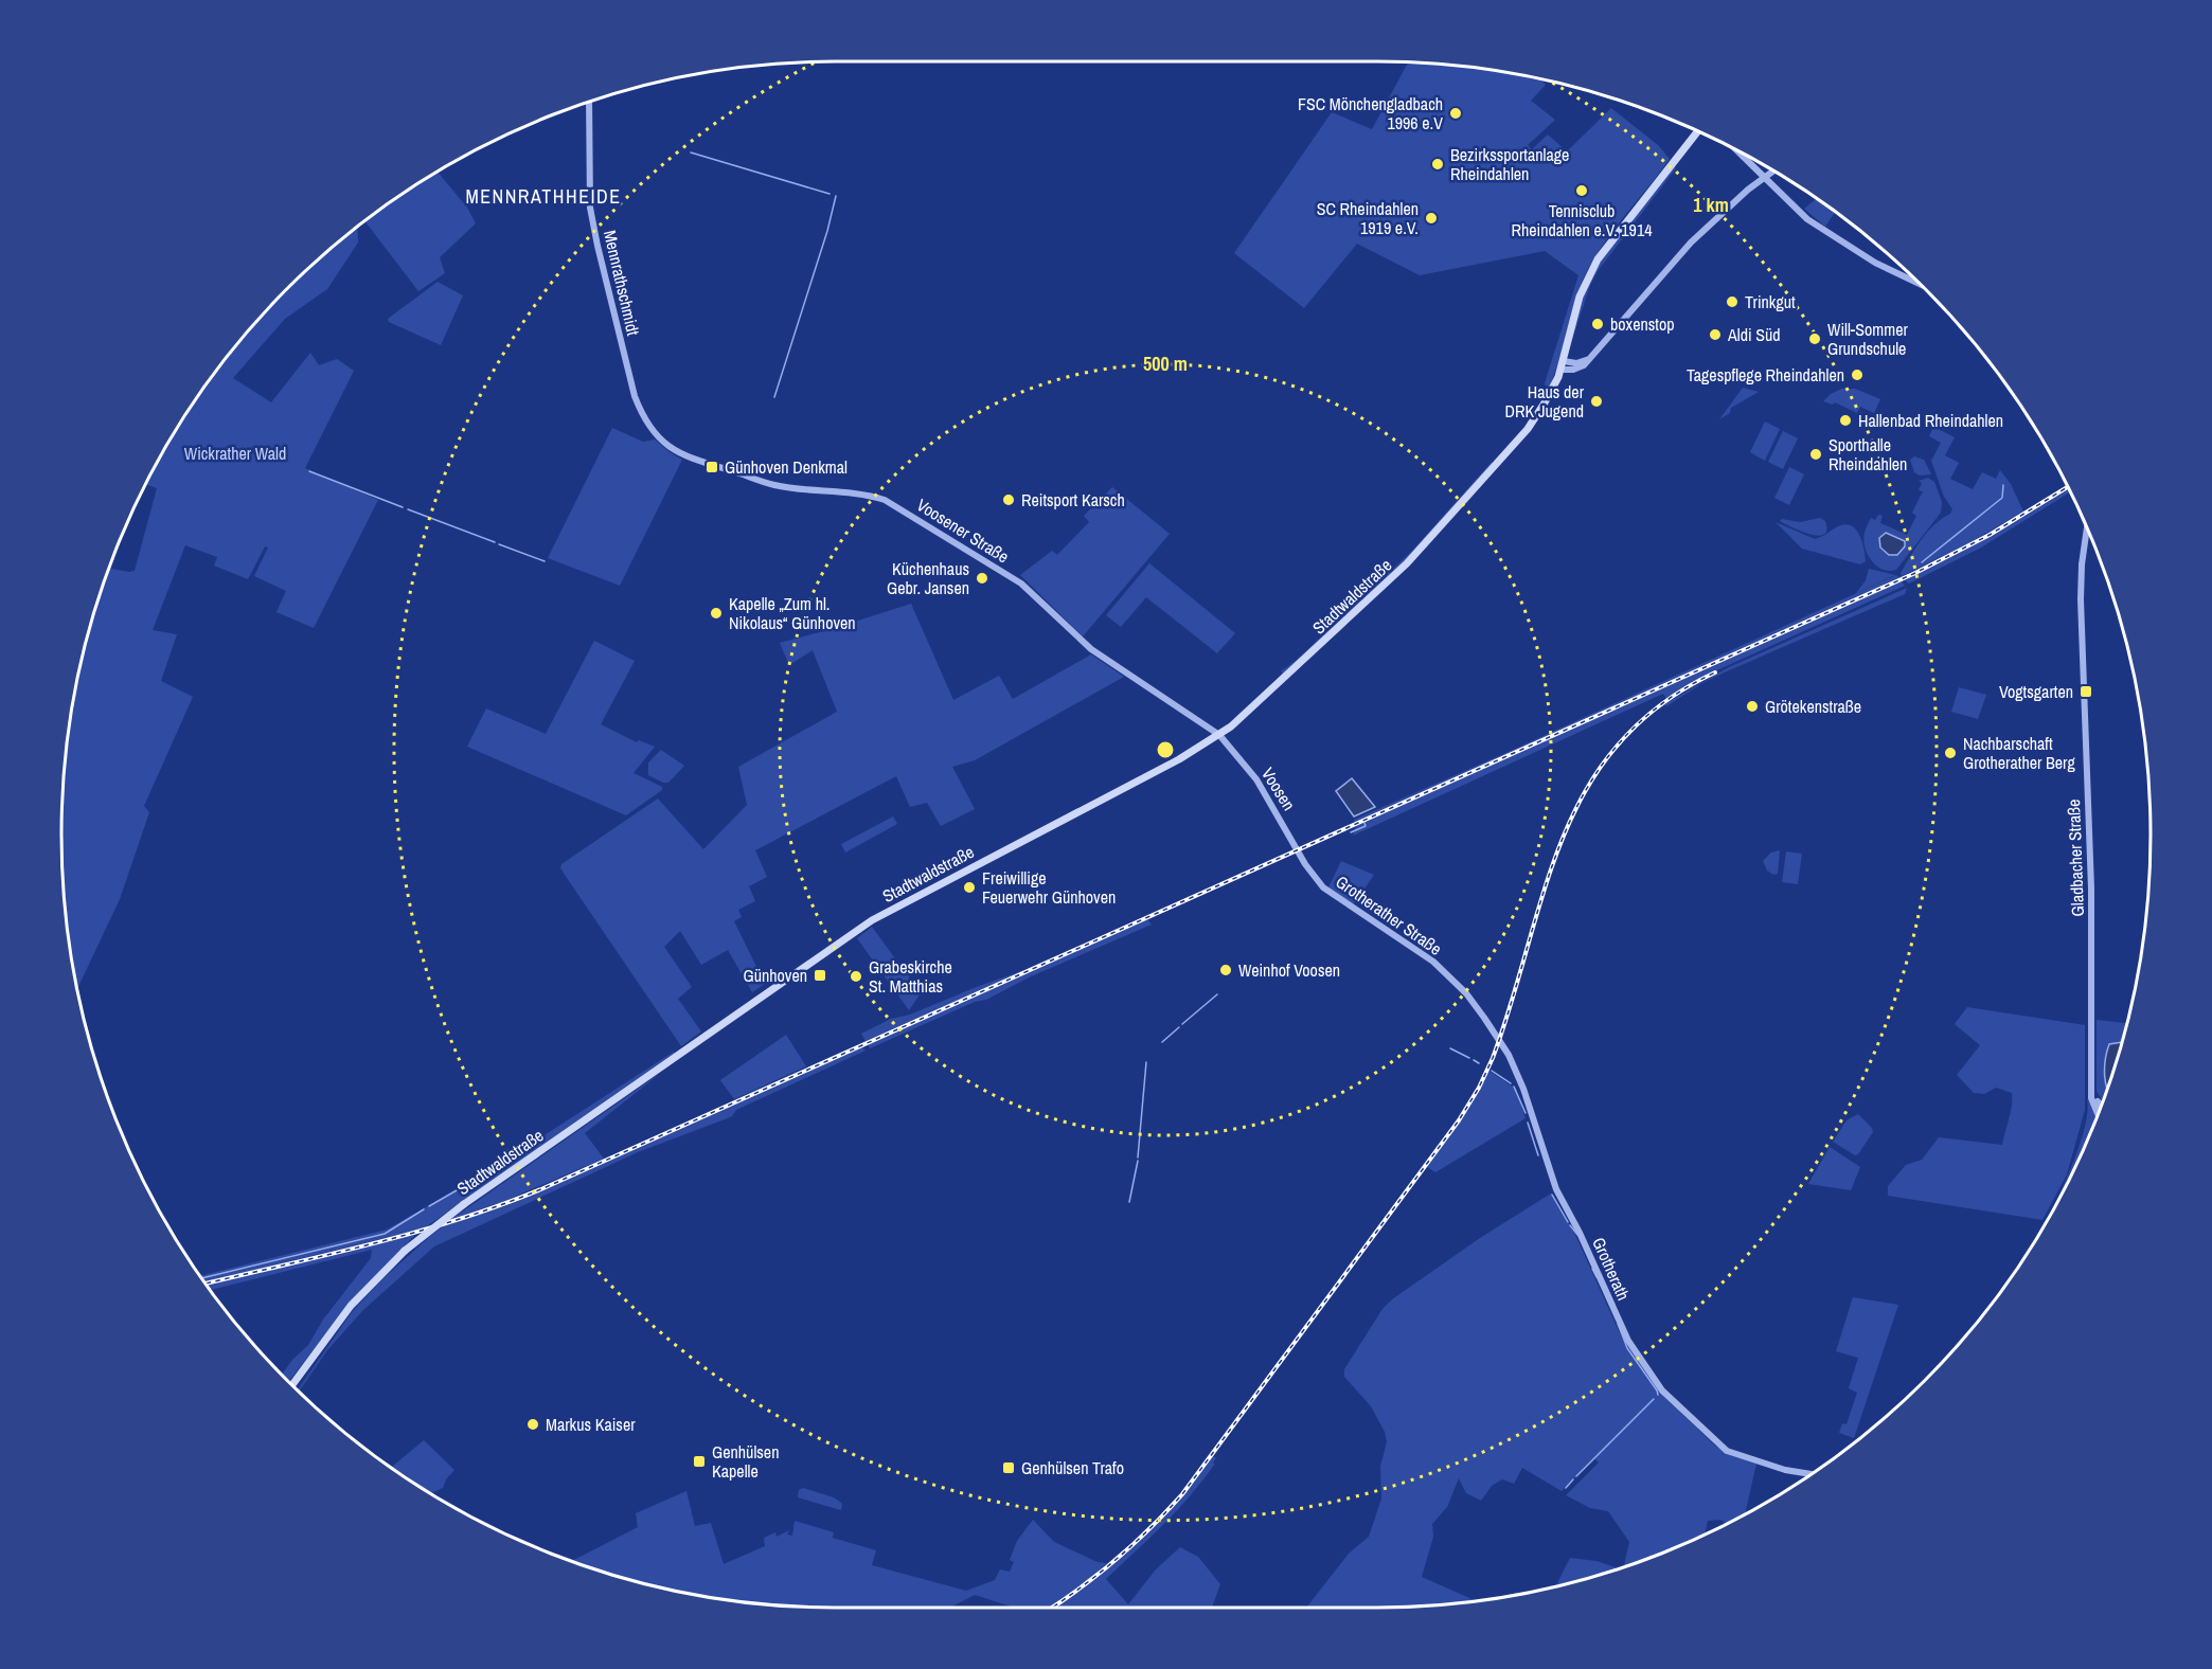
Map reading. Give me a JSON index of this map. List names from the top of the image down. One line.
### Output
{"streets":{"main road":["Stadtwaldstraße"],"street":["Mennrathschmidt","Voosener Straße","Voosen","Gladbacher Straße","Grotherather Straße","Grotherath"]},"crossings":[["Mennrathschmidt","Voosener Straße"],["Voosener Straße","Stadtwaldstraße"],["Voosener Straße","Voosen"],["Stadtwaldstraße","Voosen"],["Voosen","Grotherather Straße"],["Grotherather Straße","Grotherath"]],"districts":["MENNRATHHEIDE"],"parks":["Wickrather Wald"],"places":{"other":["FSC Mönchengladbach 1996 e.V","Bezirkssportanlage Rheindahlen","Tennisclub Rheindahlen e.V. 1914","SC Rheindahlen 1919 e.V.","Trinkgut","boxenstop","Aldi Süd","Will-Sommer Grundschule","Tagespflege Rheindahlen","Haus der DRK Jugend","Hallenbad Rheindahlen","Sporthalle Rheindahlen","Reitsport Karsch","Küchenhaus Gebr. Jansen","Kapelle „Zum hl. Nikolaus“ Günhoven","Grötekenstraße","Nachbarschaft Grotherather Berg","Freiwillige Feuerwehr Günhoven","Weinhof Voosen","Grabeskirche St. Matthias","Markus Kaiser"],"transit":["Günhoven Denkmal","Vogtsgarten","Günhoven","Genhülsen Kapelle","Genhülsen Trafo"]},"rings":["1 km","500 m"]}
